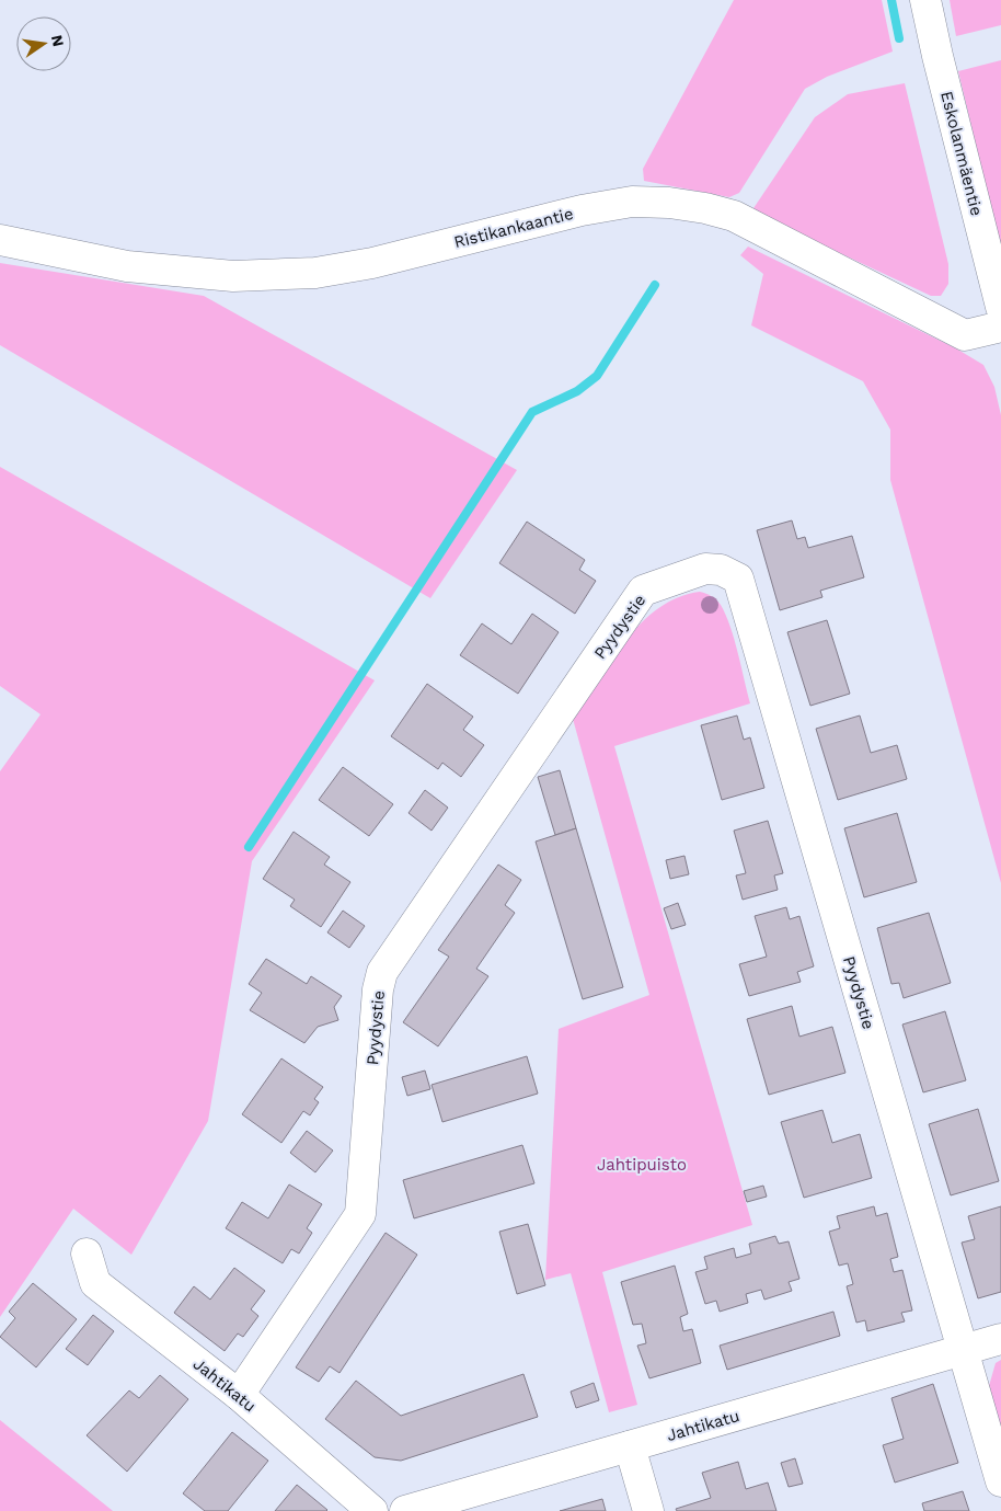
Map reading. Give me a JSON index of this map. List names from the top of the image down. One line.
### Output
{"streets":{"street":["Eskolanmäentie","Ristikankaantie","Pyydystie","Jahtikatu"]},"crossings":[["Pyydystie","Jahtikatu"]],"parks":["Jahtipuisto"],"north":"right"}
